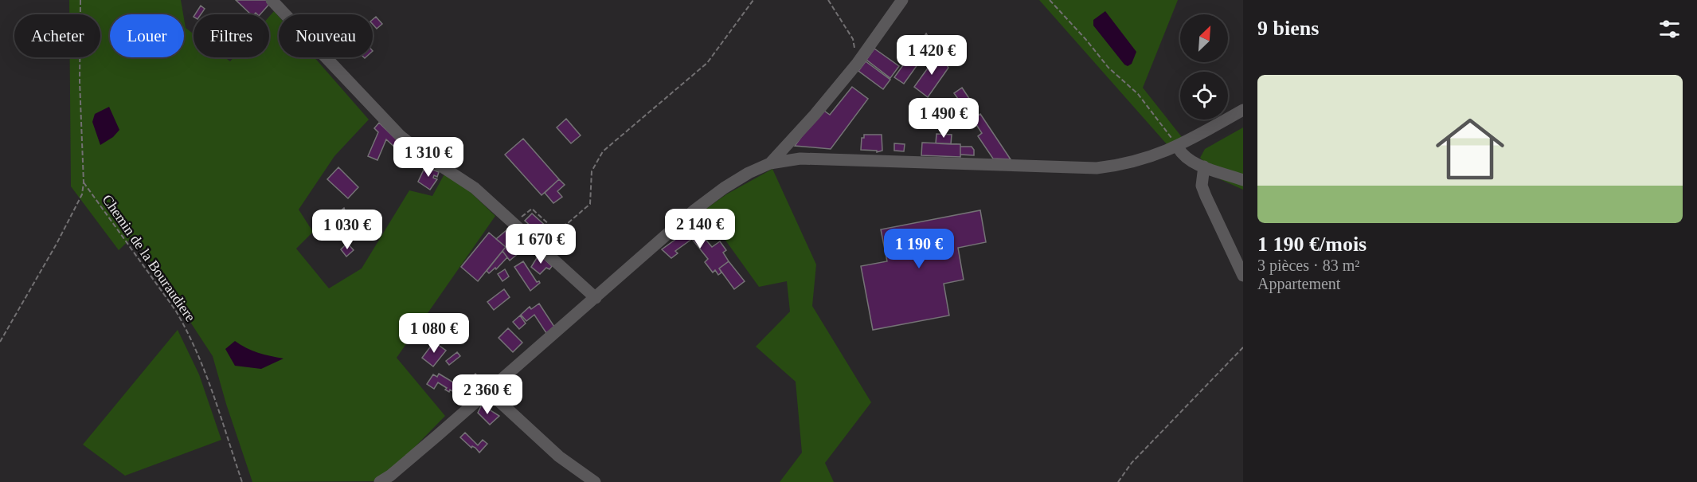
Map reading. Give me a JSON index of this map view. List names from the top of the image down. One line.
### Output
{"streets":{"path":["Chemin de la Bouraudiere"]},"north":"top right","page":{"heading":"9 biens","chip":["Acheter","Louer","Filtres","Nouveau"],"price":["1 420 €","1 490 €","1 310 €","2 140 €","1 030 €","1 670 €","1 190 €","1 080 €","2 360 €"],"list":[{"name":"1 190 €/mois","note":"3 pièces · 83 m² · Appartement"}]}}
